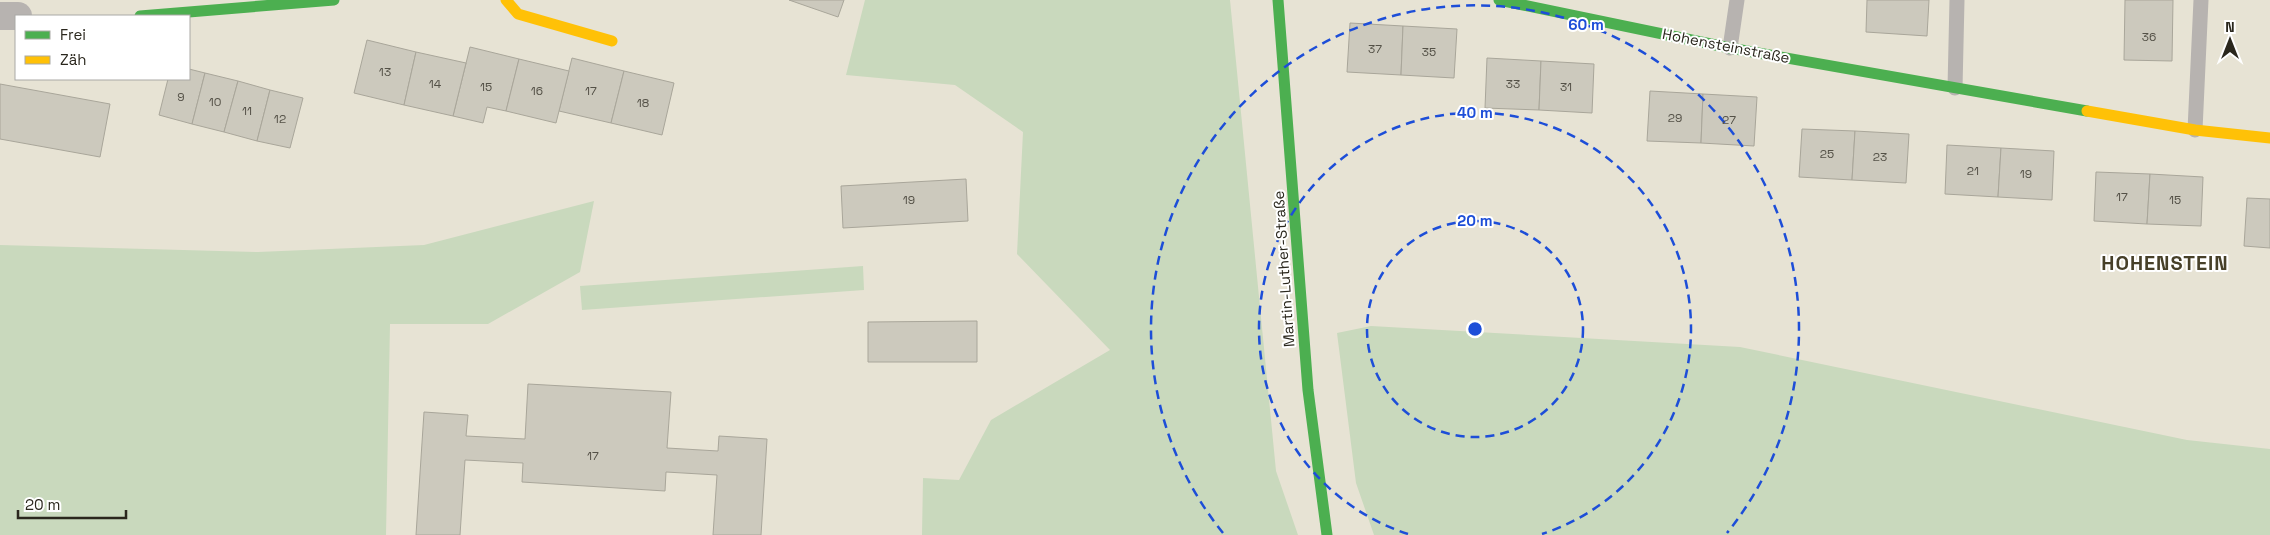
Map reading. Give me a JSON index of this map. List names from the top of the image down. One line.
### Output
{"streets":{"street":["Hohensteinstraße","Martin-Luther-Straße"]},"districts":["HOHENSTEIN"],"house_numbers":["36","37","35","13","14","33","15","31","16","17","9","10","18","11","29","12","27","25","23","21","19","17","19","15","17"],"legend":["Frei","Zäh"],"scale_bar":"20 m","north":"top","rings":["60 m","40 m","20 m"]}
